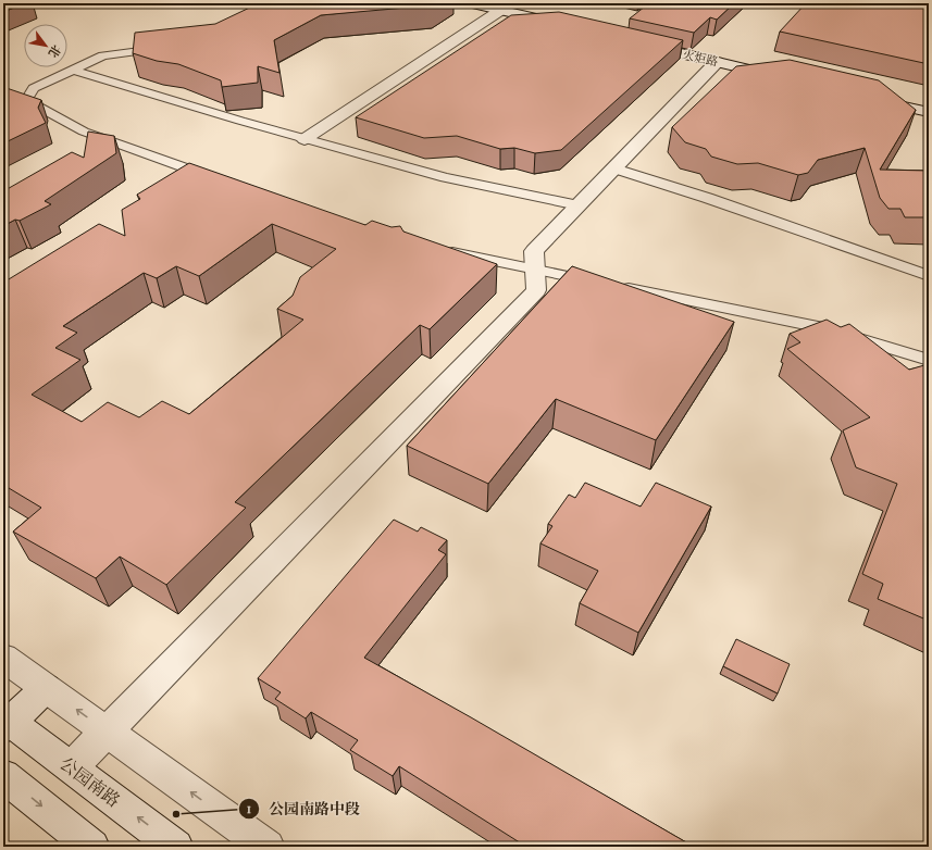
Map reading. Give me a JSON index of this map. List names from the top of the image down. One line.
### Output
{"streets":{"street":["火炬路","公园南路"]},"places":["公园南路中段"],"north":"bottom right"}
